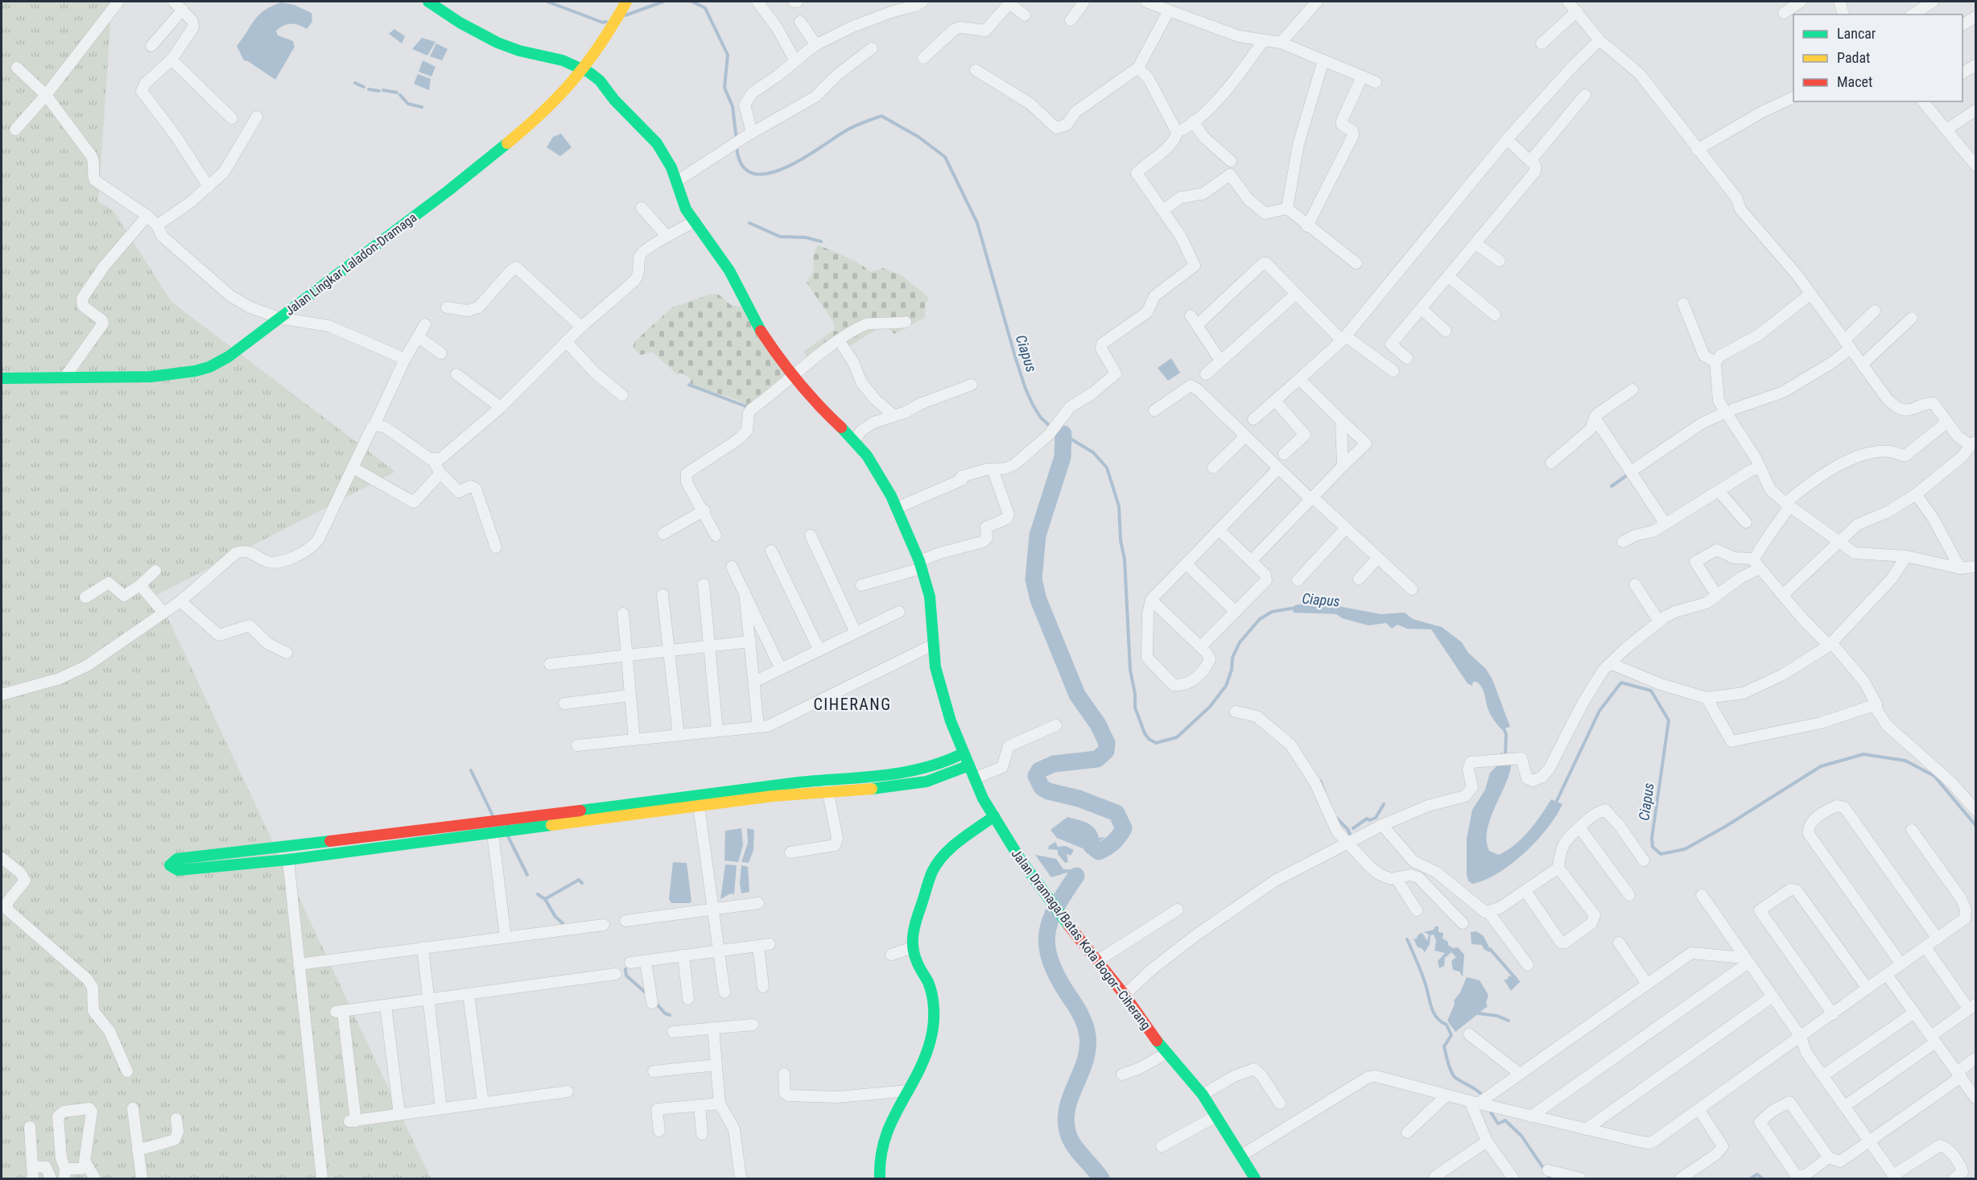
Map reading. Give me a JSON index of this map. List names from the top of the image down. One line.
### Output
{"streets":{"street":["Jalan Lingkar Laladon-Dramaga","Jalan Dramaga/Batas Kota Bogor–Ciherang"]},"crossings":[["Jalan Lingkar Laladon-Dramaga","Jalan Dramaga/Batas Kota Bogor–Ciherang"]],"districts":["CIHERANG"],"water":["Ciapus"],"legend":["Lancar","Padat","Macet"]}
